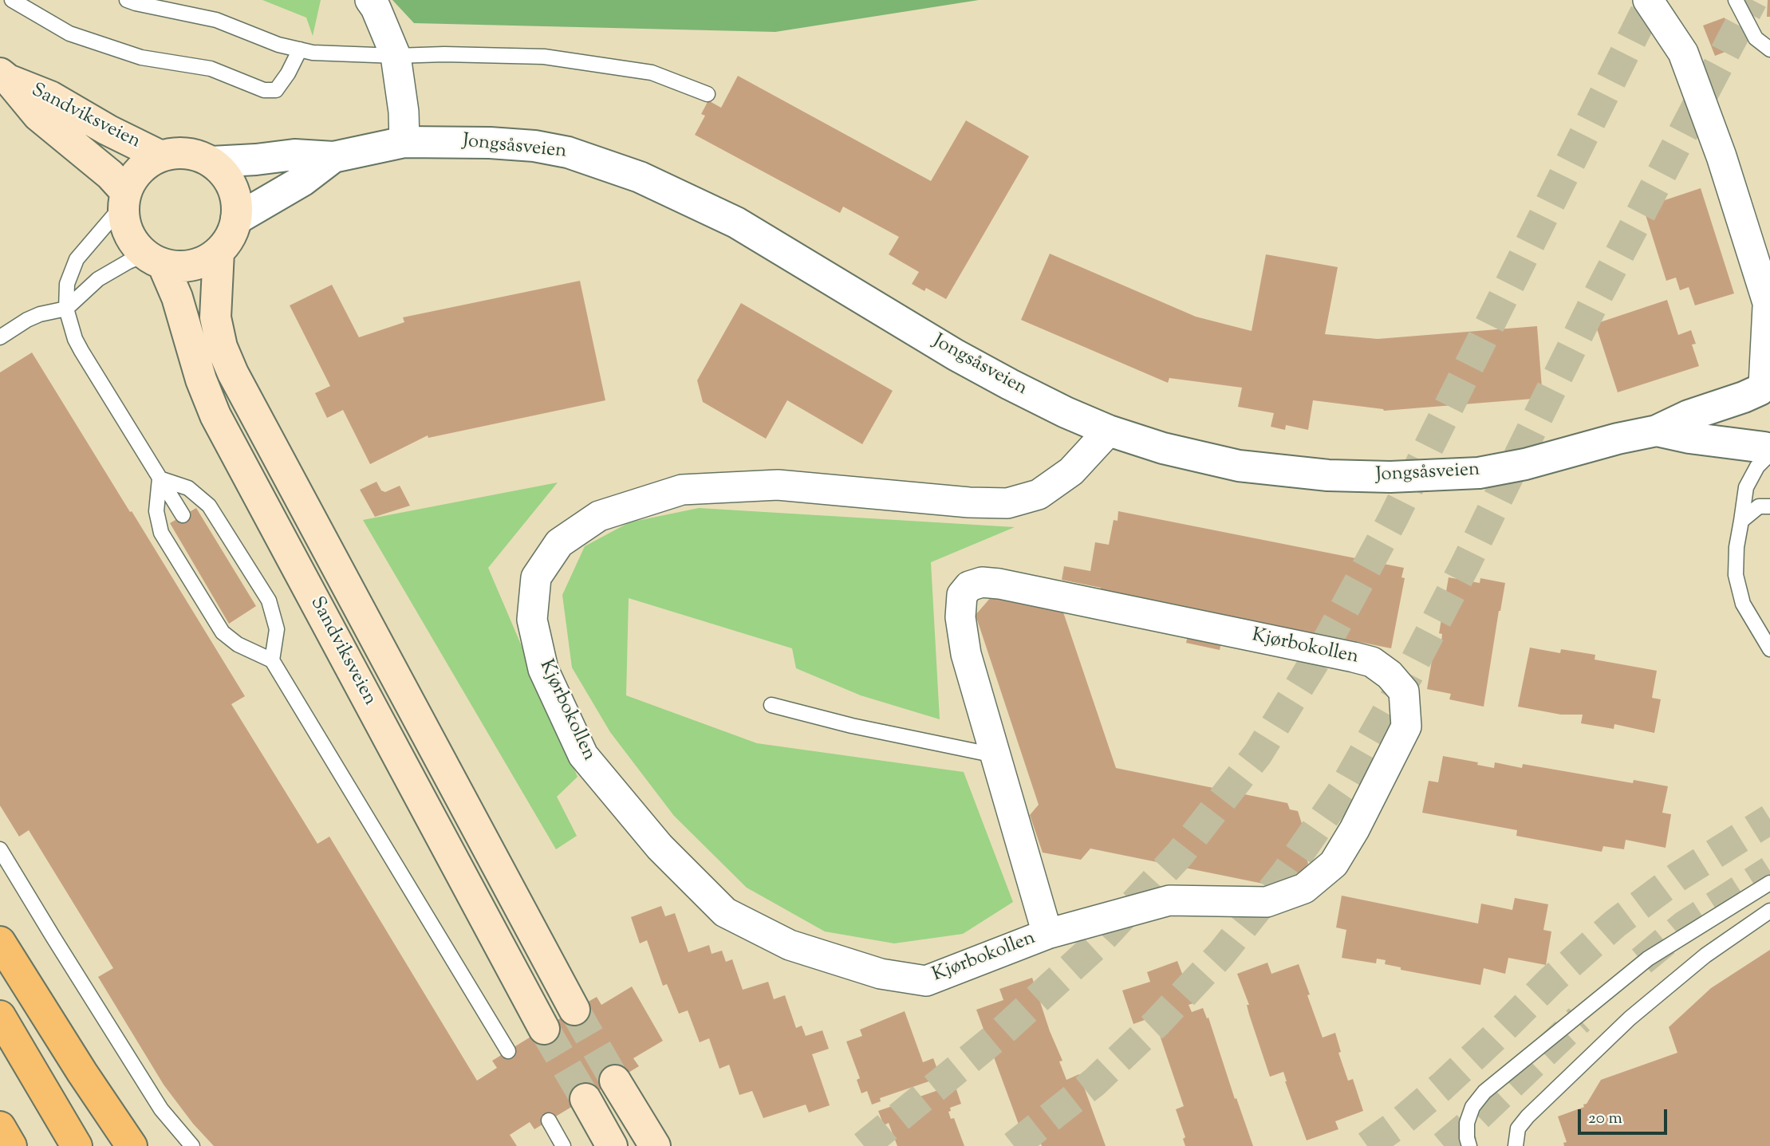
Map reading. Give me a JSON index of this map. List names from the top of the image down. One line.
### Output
{"streets":{"main road":["Sandviksveien"],"street":["Jongsåsveien","Kjørbokollen"]},"crossings":[["Sandviksveien","Jongsåsveien"],["Jongsåsveien","Kjørbokollen"]],"scale_bar":"20 m"}
